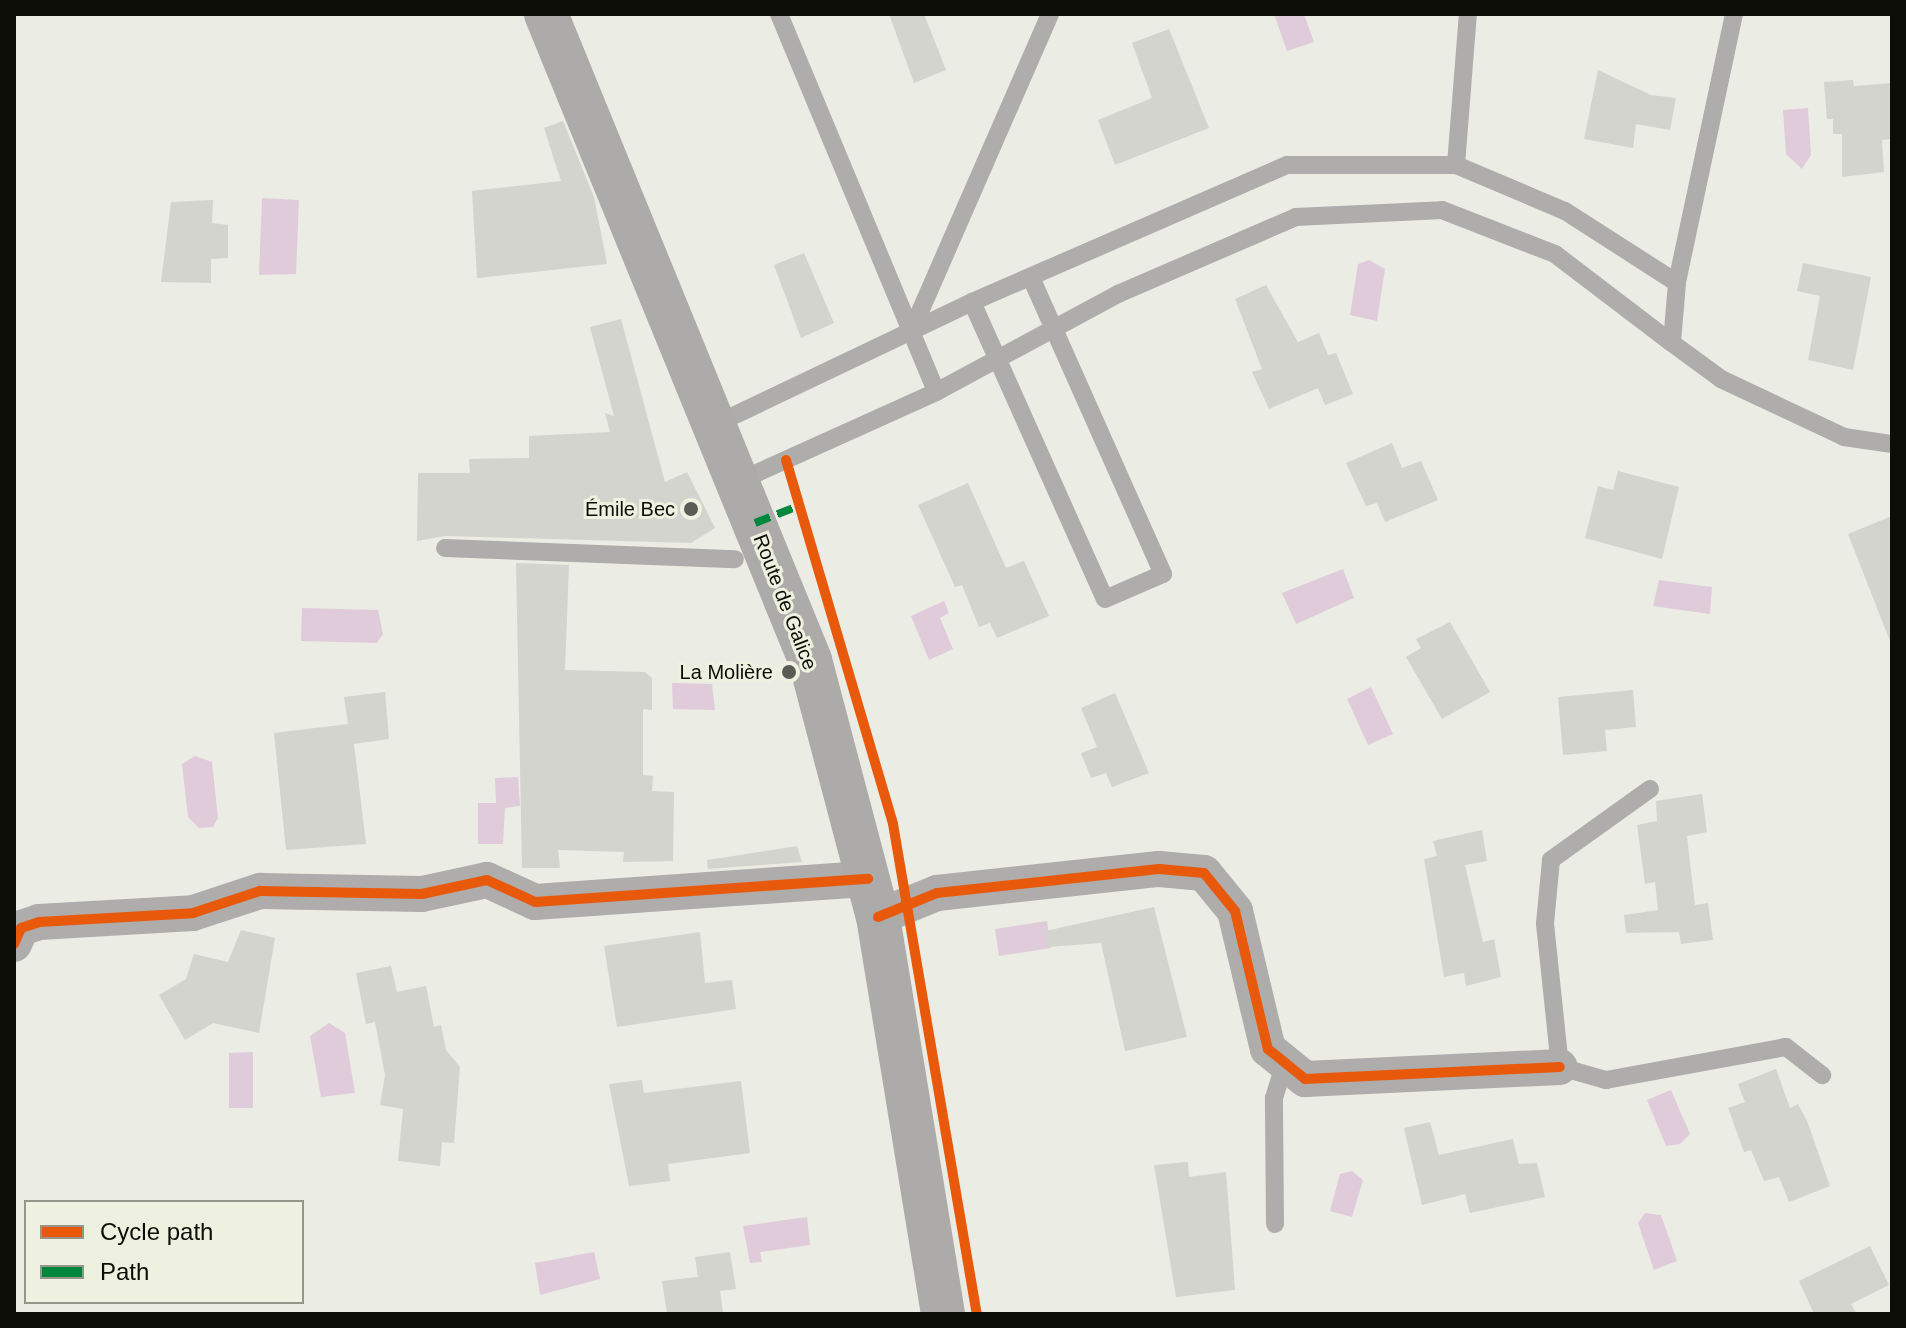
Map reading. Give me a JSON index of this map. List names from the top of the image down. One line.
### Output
{"streets":{"main road":["Route de Galice"]},"places":["Émile Bec","La Molière"],"legend":["Cycle path","Path"]}
